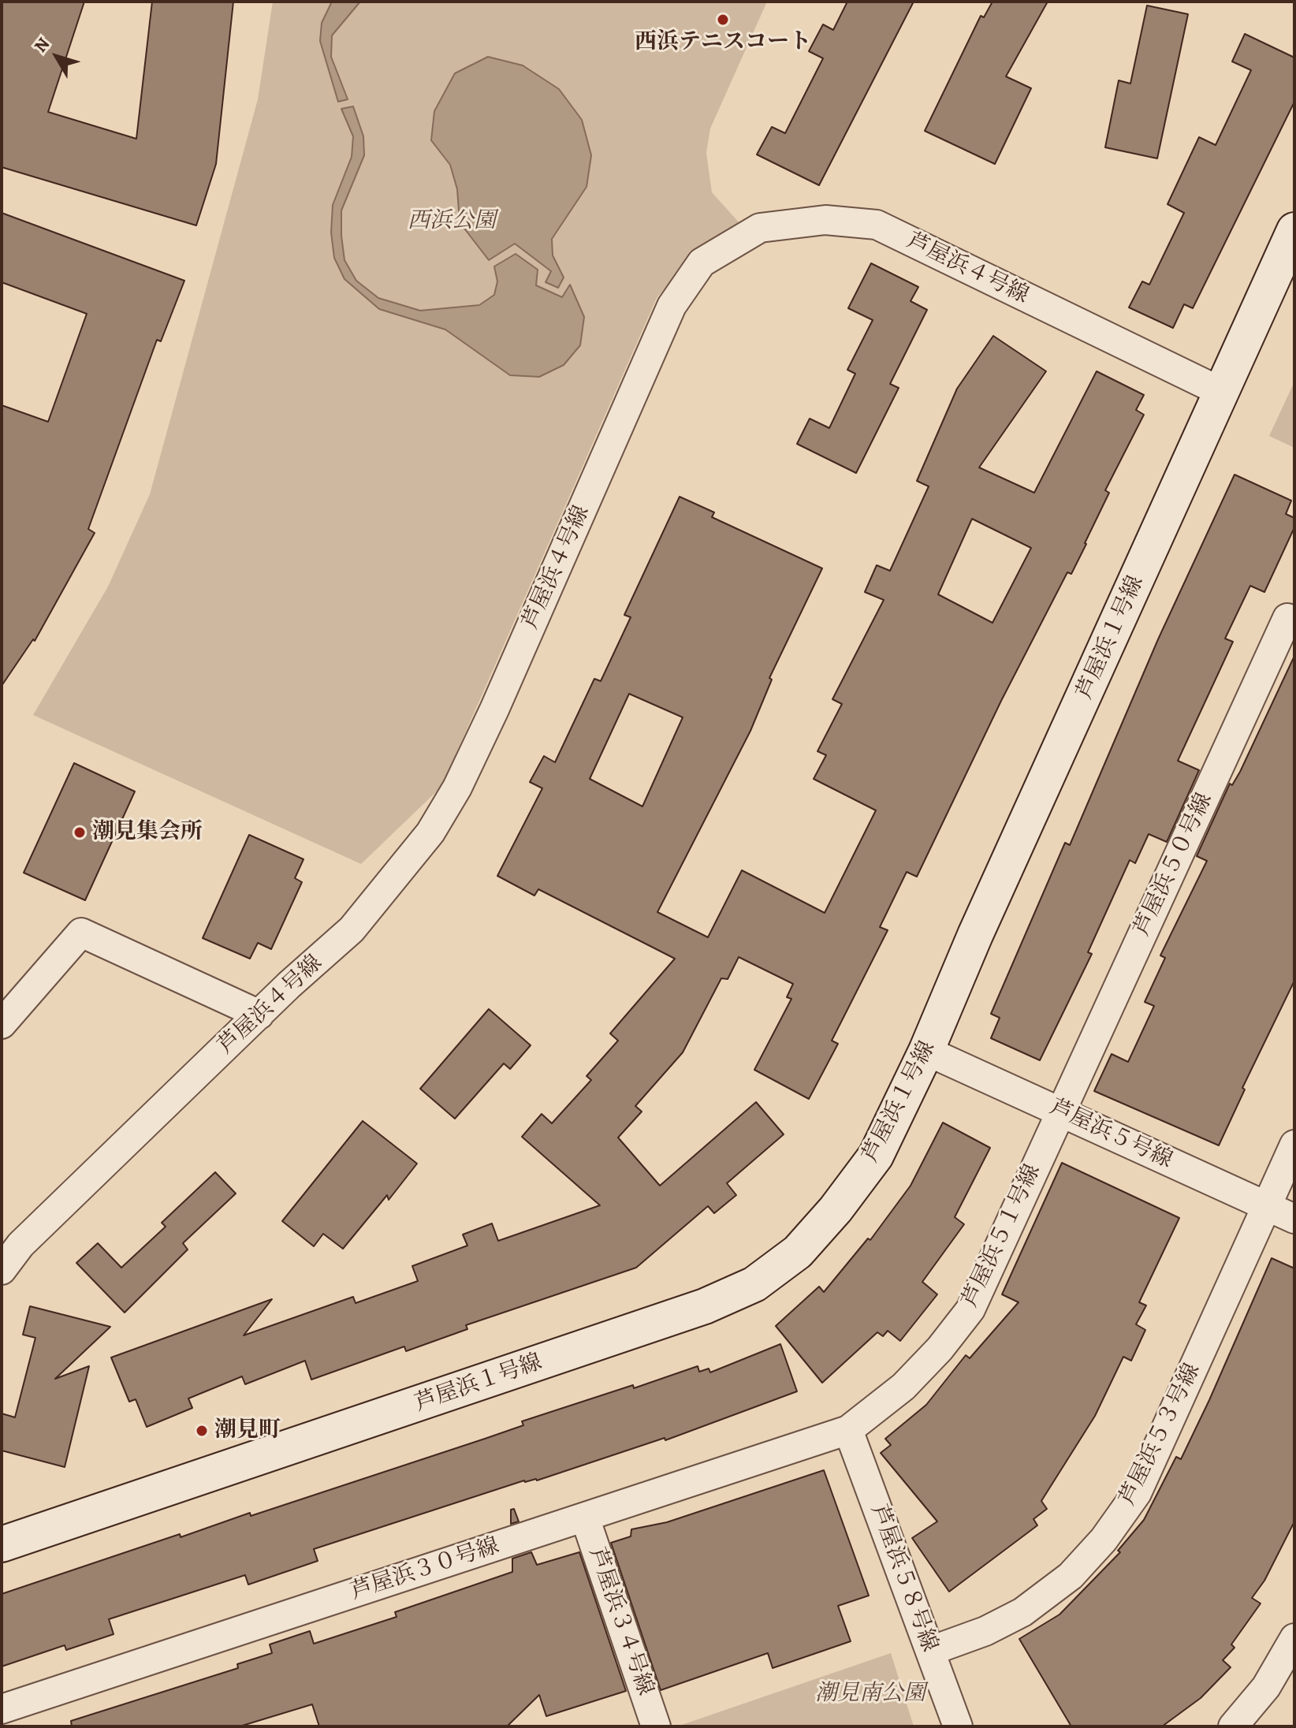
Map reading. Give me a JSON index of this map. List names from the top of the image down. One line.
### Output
{"streets":{"street":["芦屋浜４号線","芦屋浜１号線","芦屋浜５０号線","芦屋浜５号線","芦屋浜５１号線","芦屋浜５３号線","芦屋浜３０号線","芦屋浜５８号線","芦屋浜３４号線"]},"crossings":[["芦屋浜４号線","芦屋浜１号線"],["芦屋浜１号線","芦屋浜５号線"],["芦屋浜５０号線","芦屋浜５号線"],["芦屋浜５０号線","芦屋浜５１号線"],["芦屋浜５号線","芦屋浜５１号線"],["芦屋浜５号線","芦屋浜５３号線"],["芦屋浜５１号線","芦屋浜３０号線"],["芦屋浜５１号線","芦屋浜５８号線"],["芦屋浜５３号線","芦屋浜５８号線"],["芦屋浜３０号線","芦屋浜５８号線"],["芦屋浜３０号線","芦屋浜３４号線"]],"parks":["西浜公園","潮見南公園"],"places":["西浜テニスコート","潮見集会所","潮見町"],"north":"top left"}
